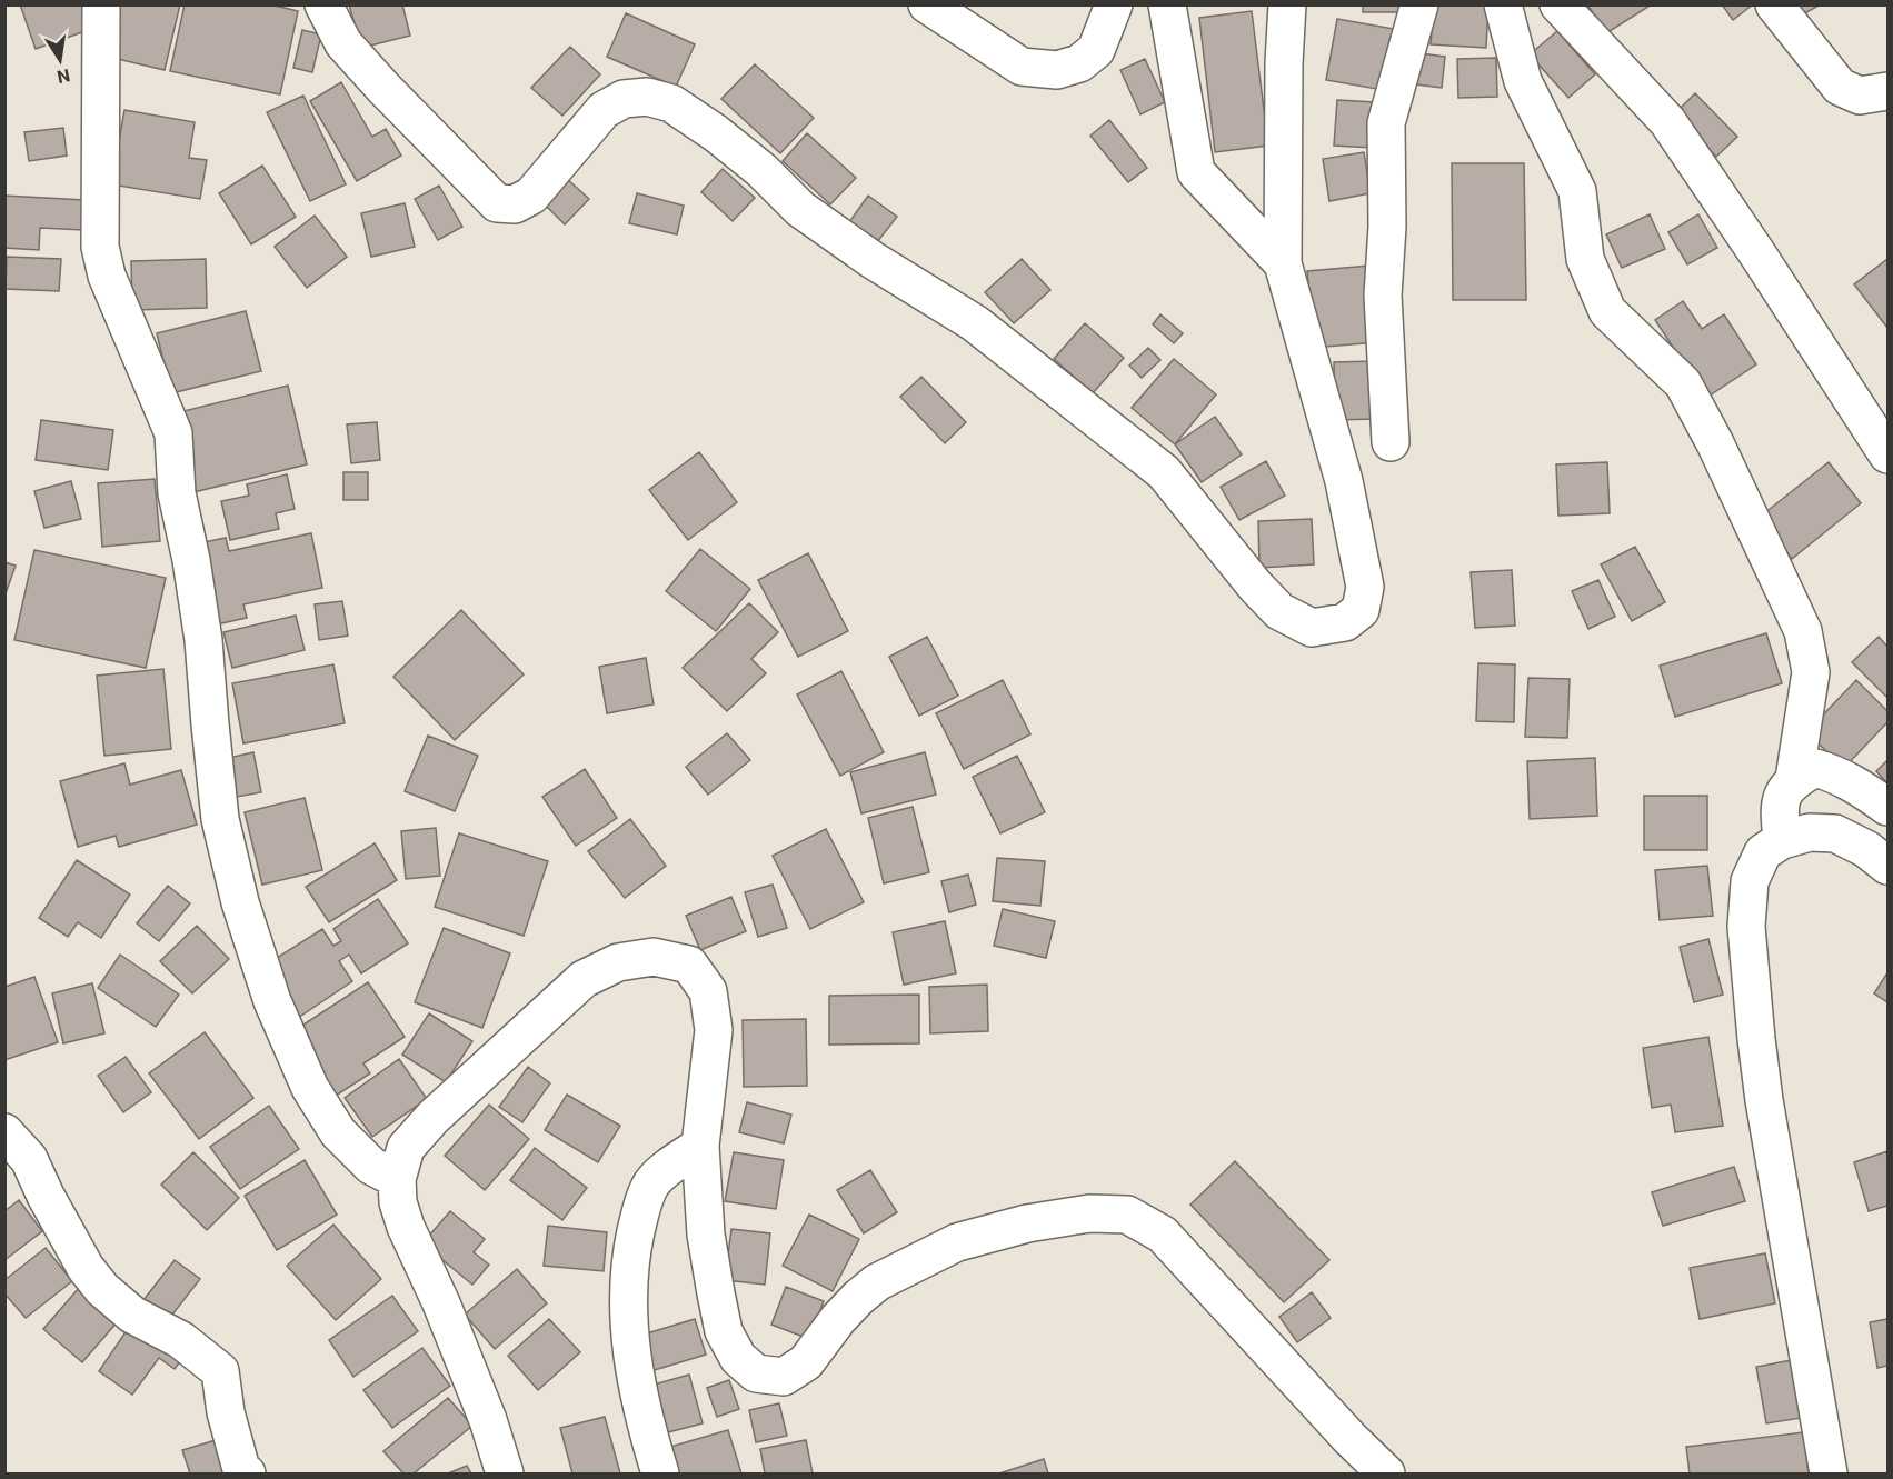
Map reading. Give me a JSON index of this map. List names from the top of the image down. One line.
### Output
{"north":"bottom"}
